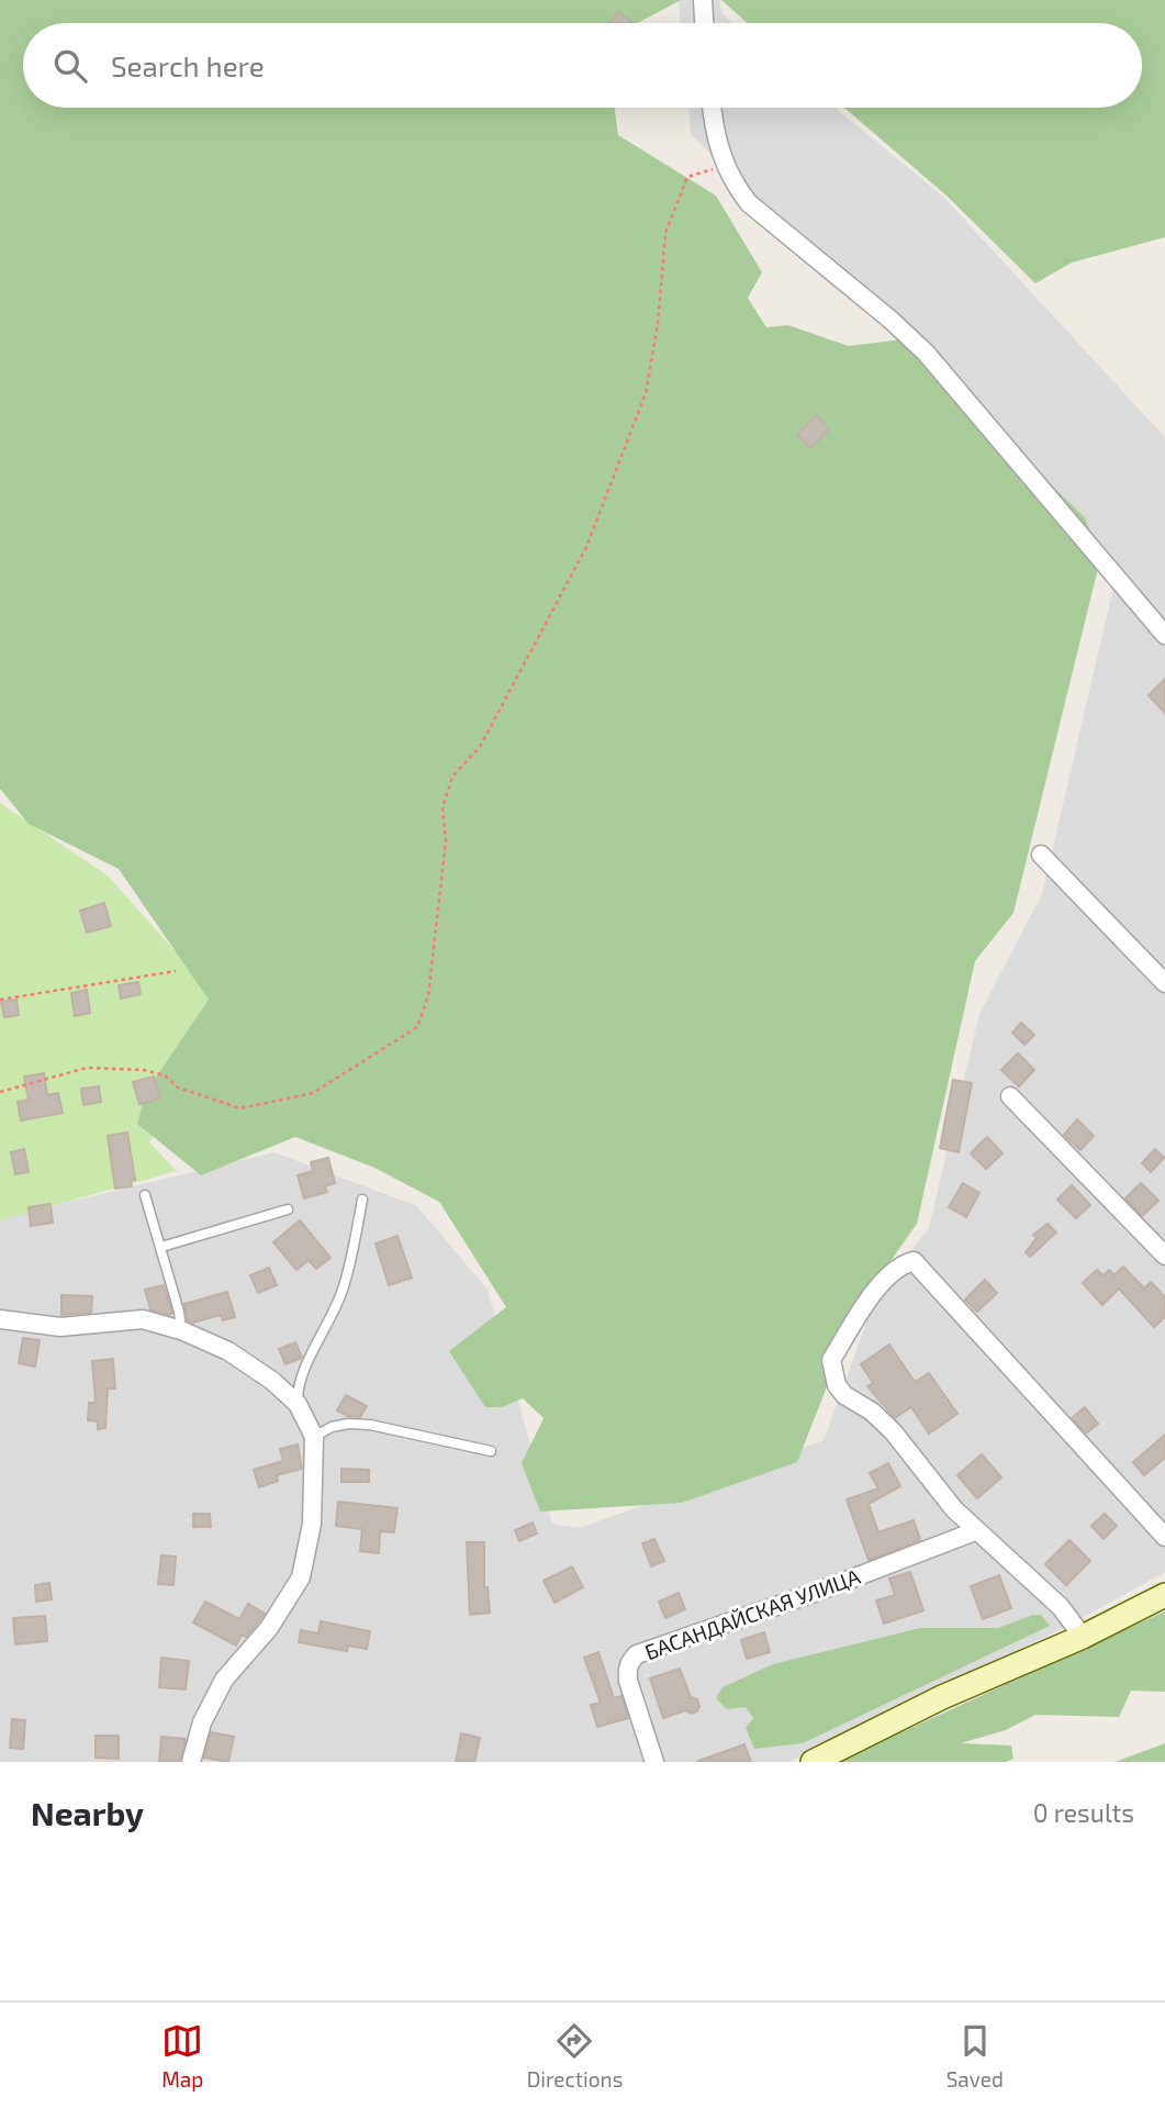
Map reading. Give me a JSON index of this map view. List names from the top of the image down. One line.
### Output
{"streets":{"street":["БАСАНДАЙСКАЯ УЛИЦА"]},"page":{"search":"Search here","heading":["Nearby","0 results"],"nav":["Map","Directions","Saved"]}}
